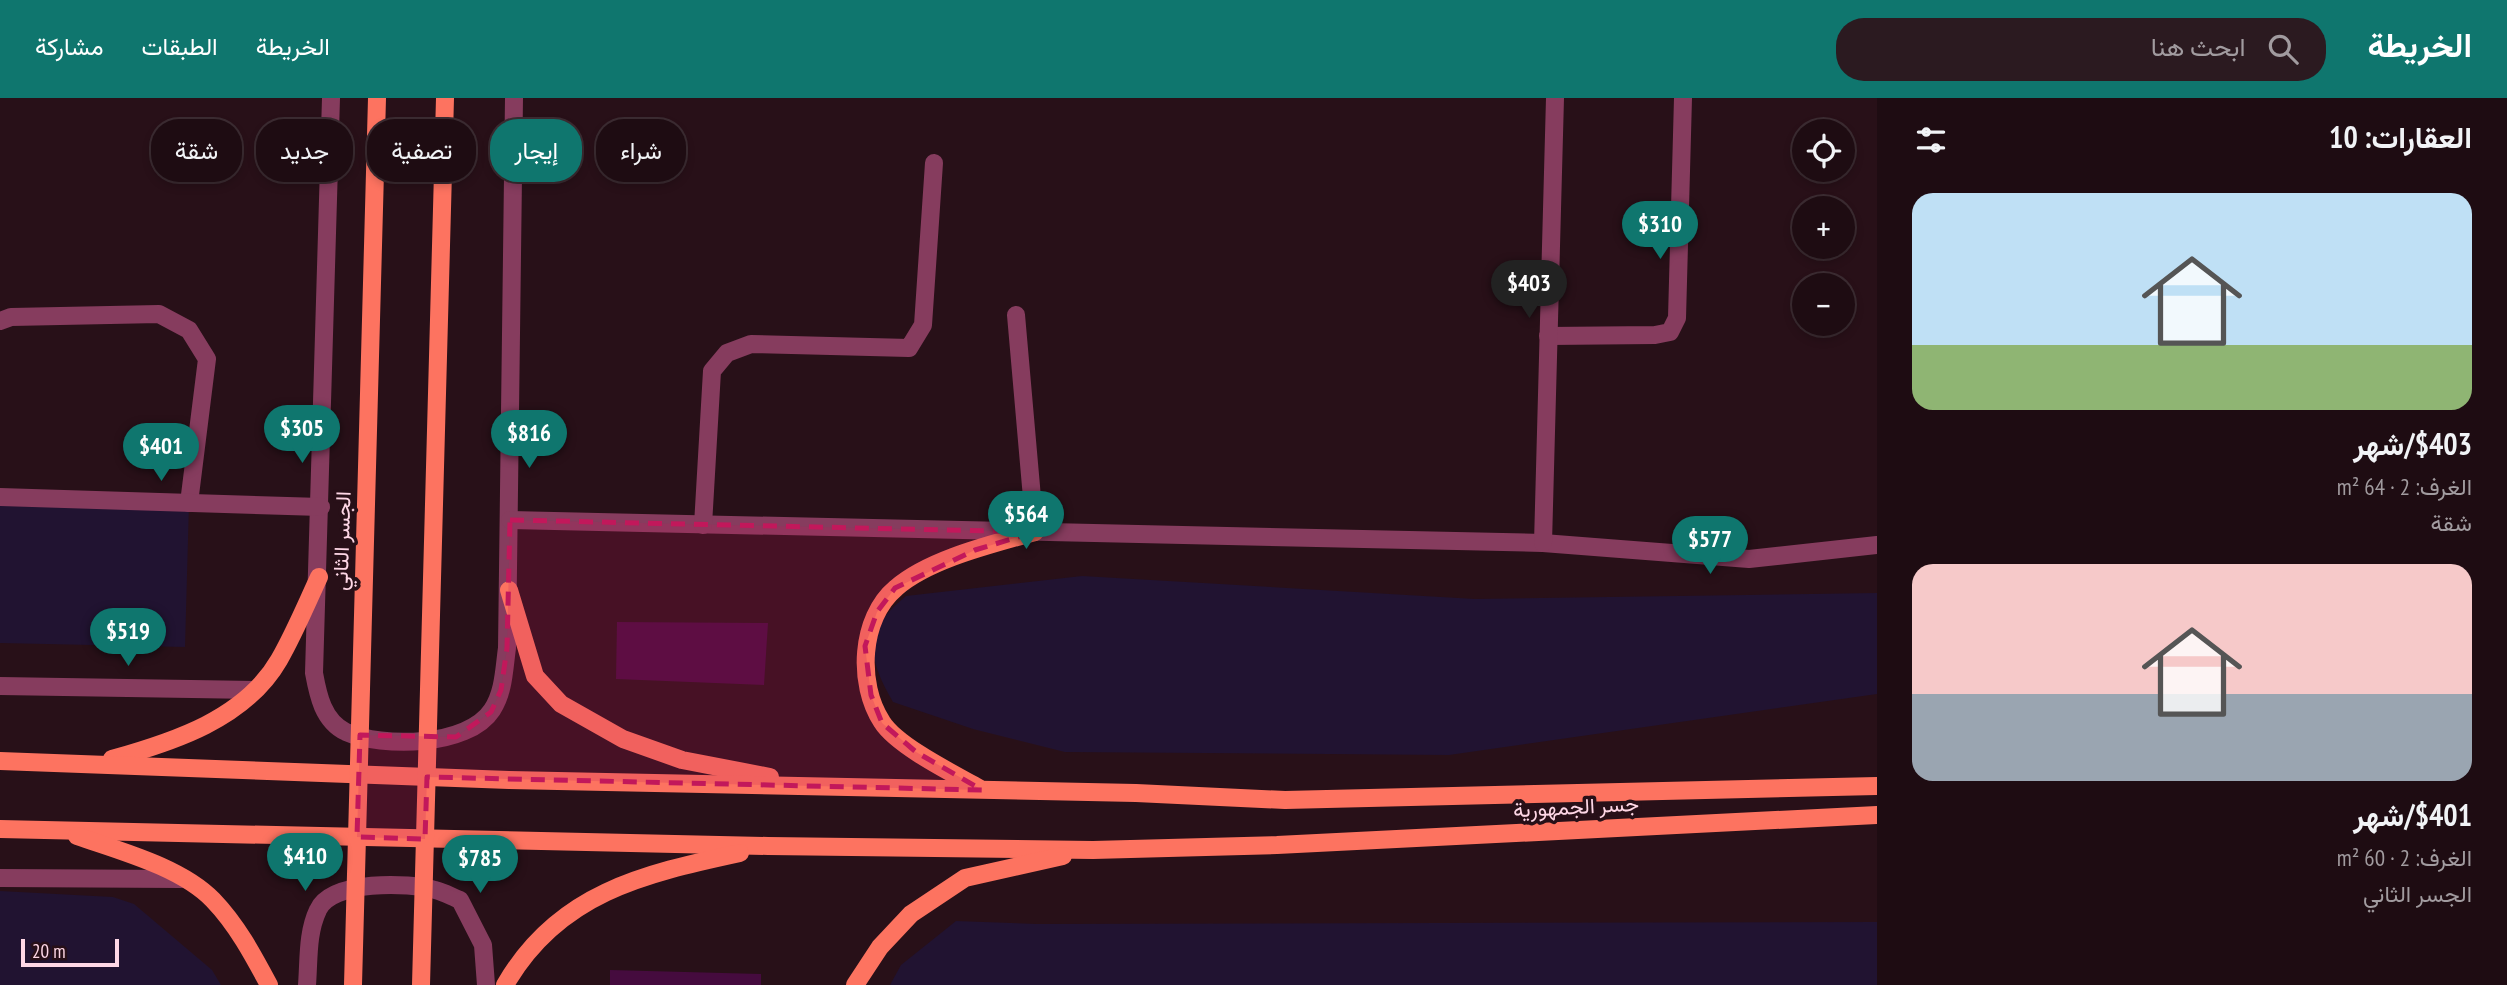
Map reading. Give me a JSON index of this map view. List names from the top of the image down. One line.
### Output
{"streets":{"main road":["الجسر الثاني","جسر الجمهورية"]},"scale_bar":"20 m","page":{"header":"الخريطة","search":"ابحث هنا","nav":["الخريطة","الطبقات","مشاركة"],"heading":"العقارات: 10","map_buttons":["+","−"],"chip":["شراء","إيجار","تصفية","جديد","شقة"],"list":[{"name":"$403/شهر","note":"الغرف: 2 · 64 m² · شقة"},{"name":"$401/شهر","note":"الغرف: 2 · 60 m² · الجسر الثاني"}],"price":["$310","$403","$305","$816","$401","$564","$577","$519","$410","$785"],"scale":"20 m"}}
